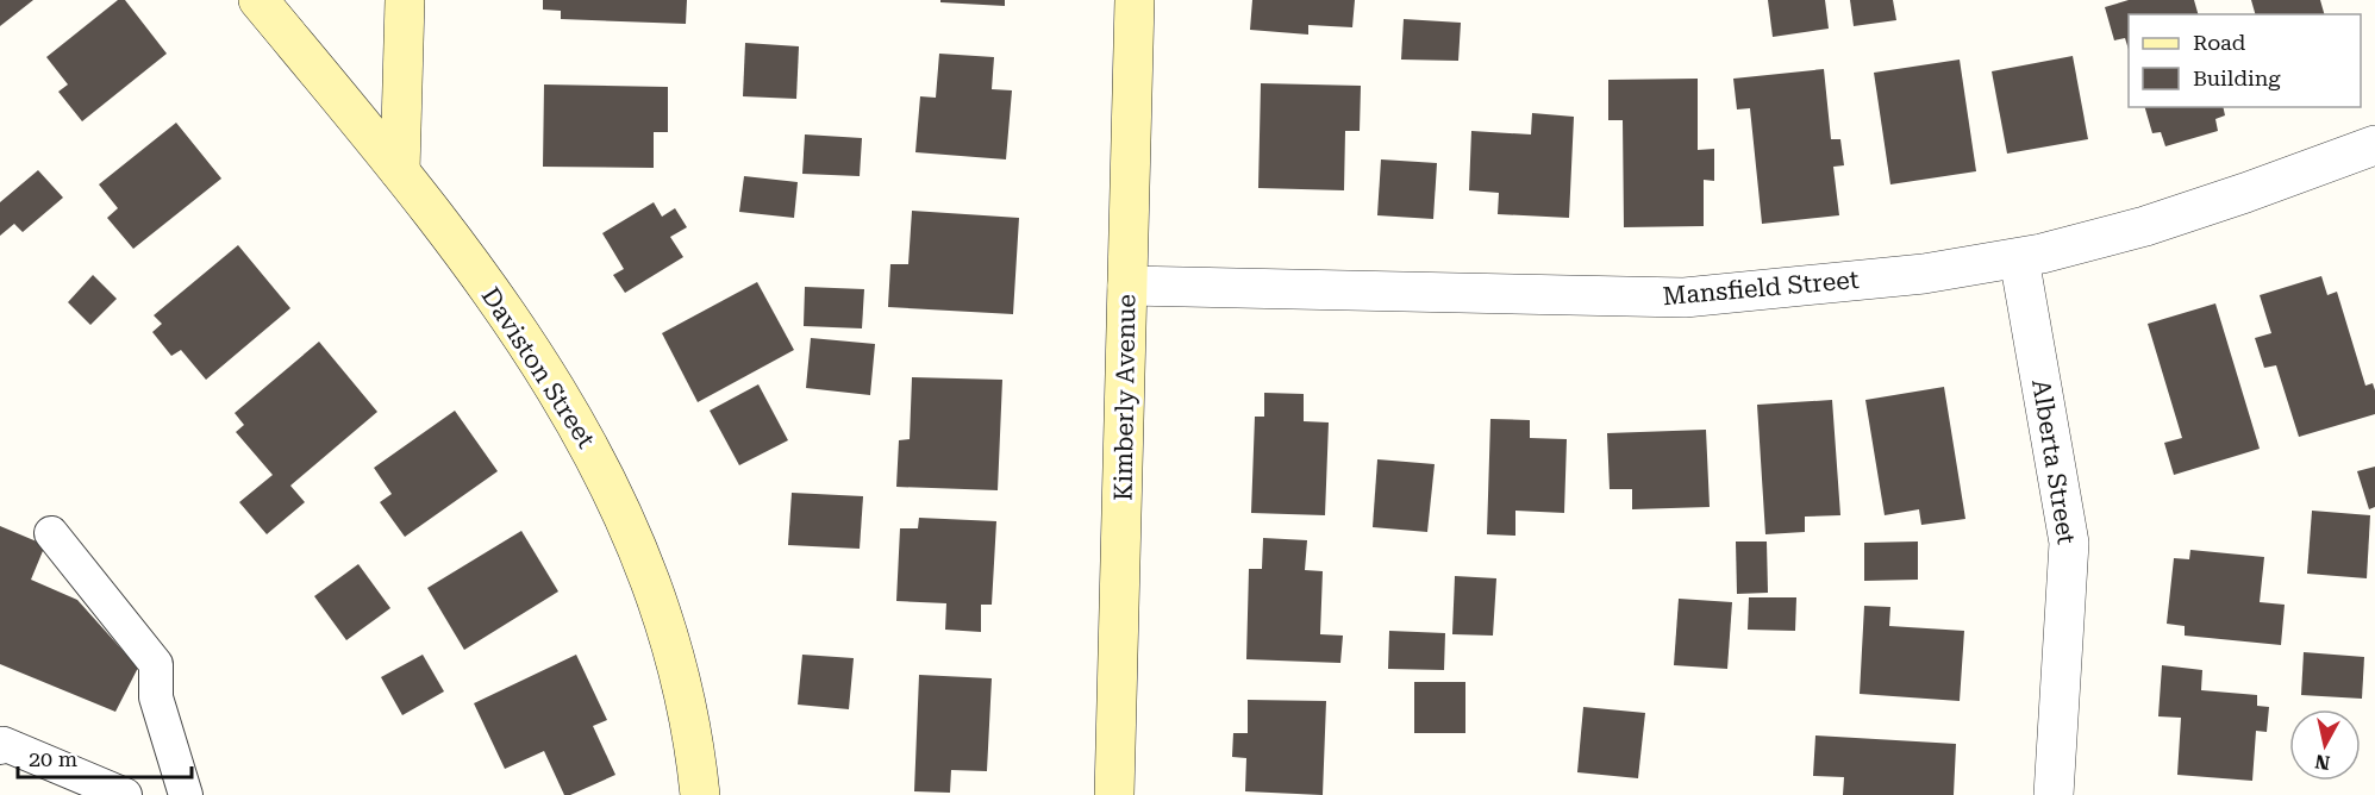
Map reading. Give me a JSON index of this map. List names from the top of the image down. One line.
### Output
{"streets":{"main road":["Daviston Street","Kimberly Avenue"],"street":["Mansfield Street","Alberta Street"]},"crossings":[["Mansfield Street","Kimberly Avenue"],["Mansfield Street","Alberta Street"]],"legend":["Road","Building"],"scale_bar":"20 m","north":"bottom"}
